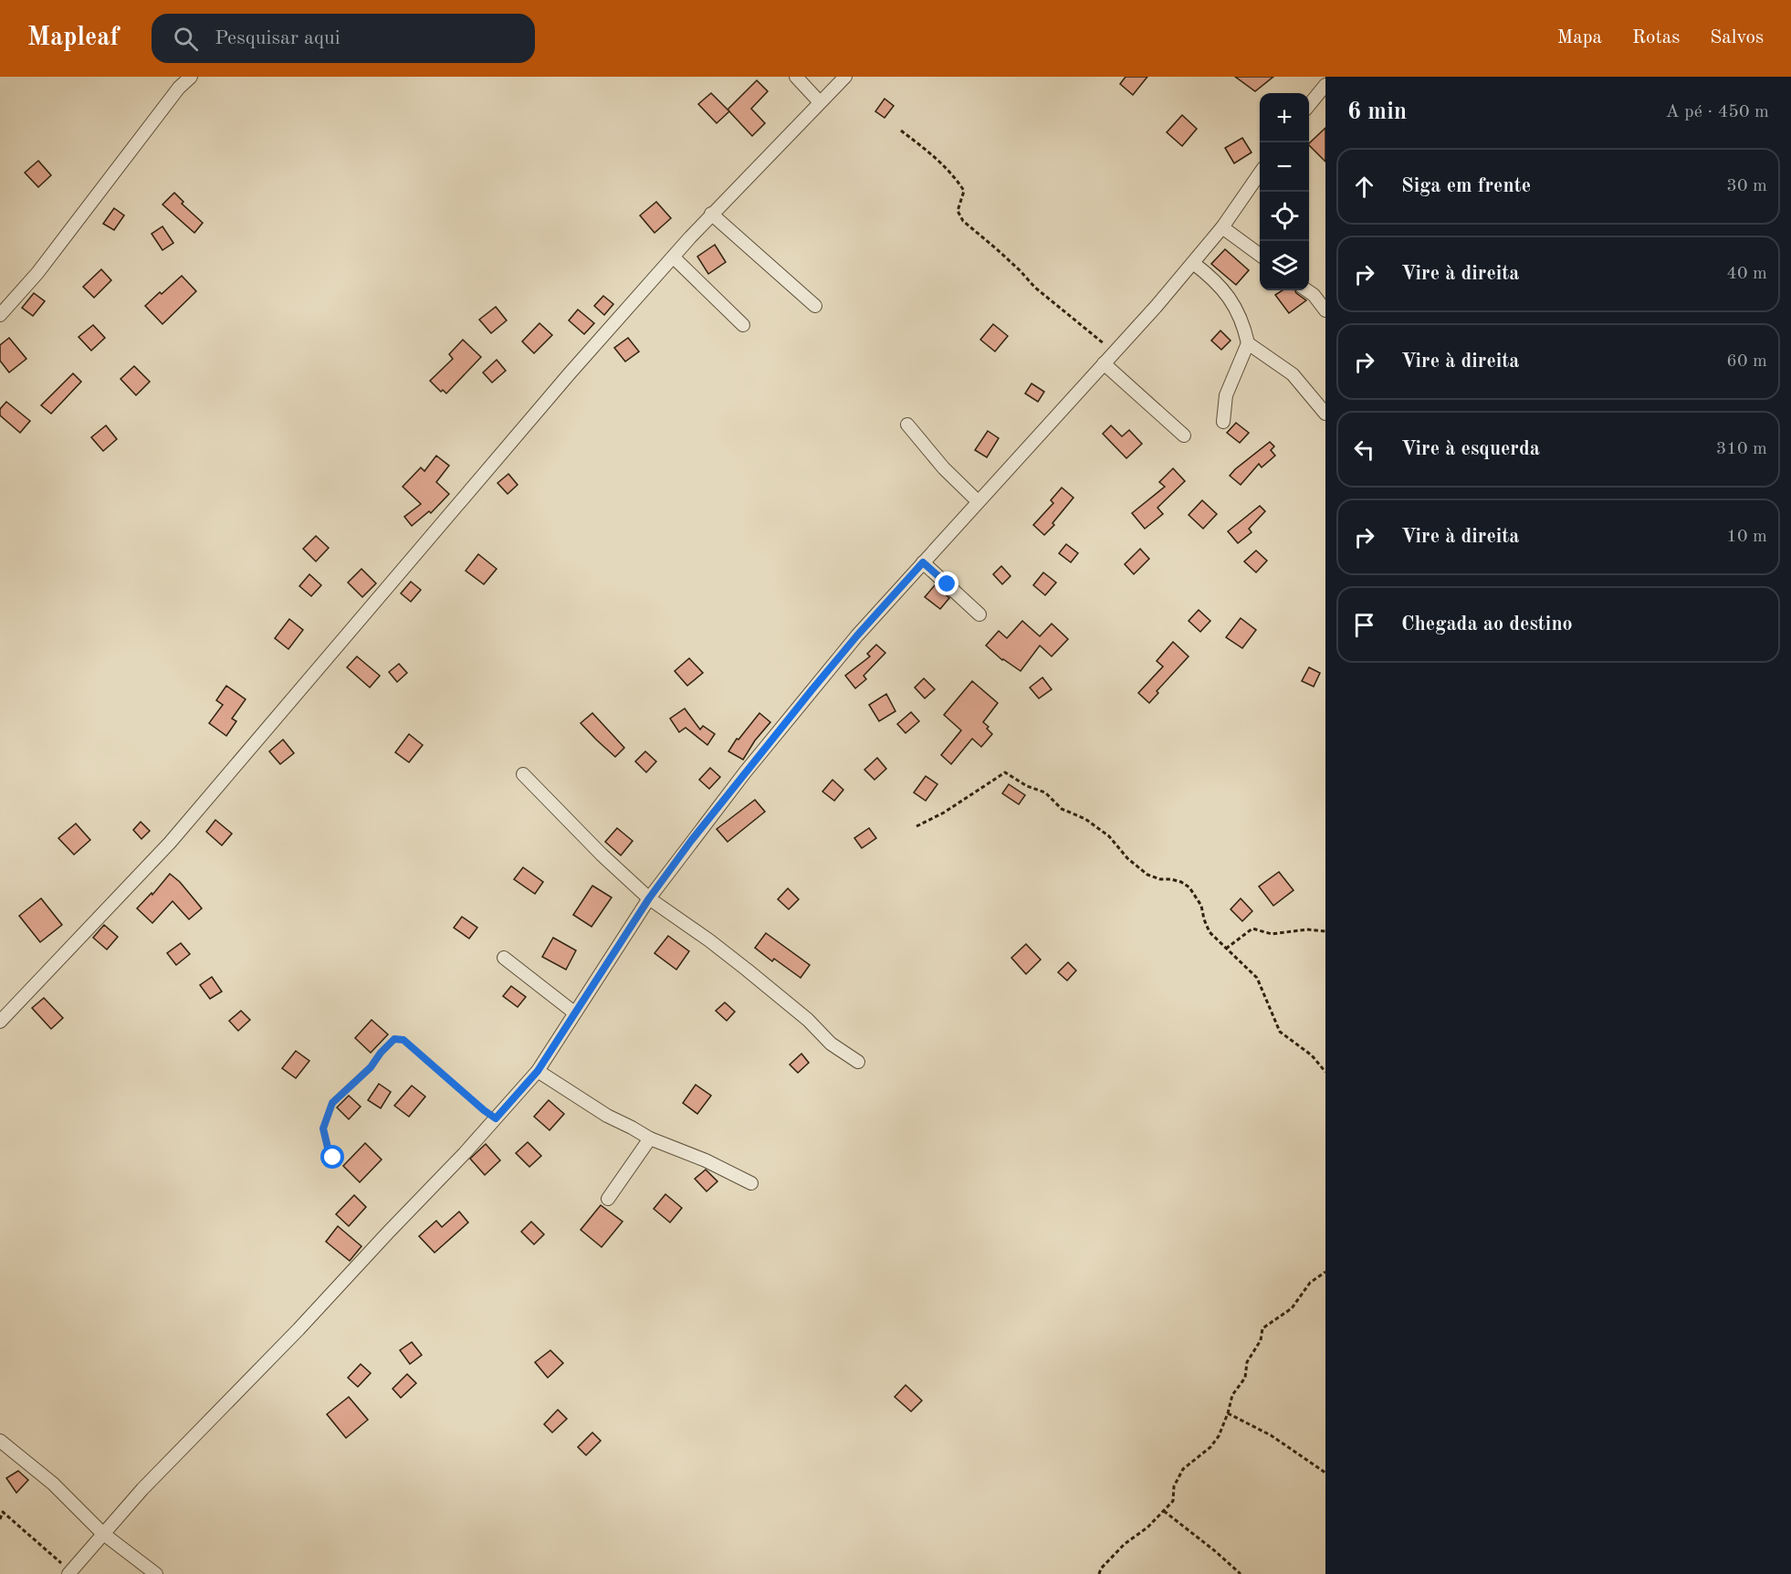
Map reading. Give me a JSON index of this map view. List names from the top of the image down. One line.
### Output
{"page":{"header":"Mapleaf","search":"Pesquisar aqui","nav":["Mapa","Rotas","Salvos"],"heading":["6 min","A pé · 450 m"],"map_buttons":["+","−"],"list":[["Siga em frente","30 m"],["Vire à direita","40 m"],["Vire à direita","60 m"],["Vire à esquerda","310 m"],["Vire à direita","10 m"],"Chegada ao destino"]}}
